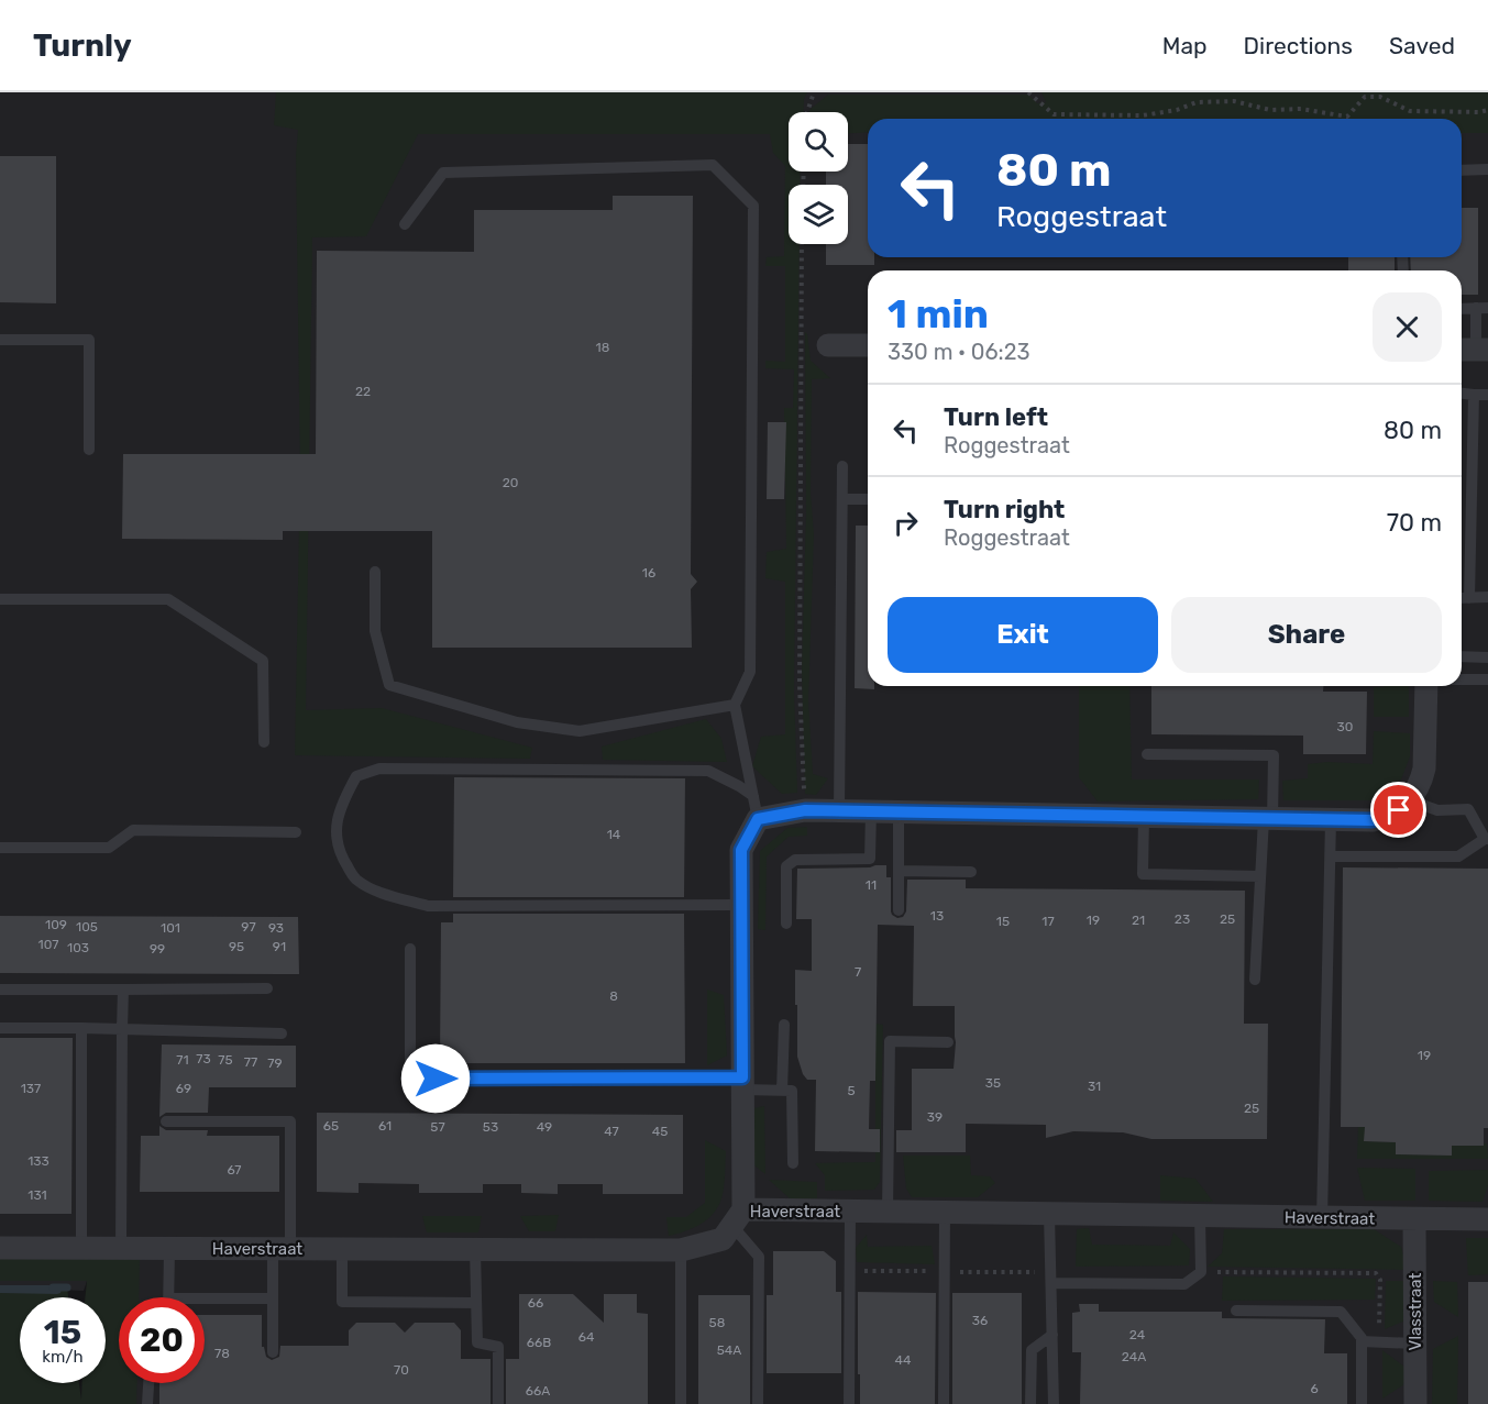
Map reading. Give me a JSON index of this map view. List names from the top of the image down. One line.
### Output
{"streets":{"street":["Haverstraat","Vlasstraat"]},"crossings":[["Haverstraat","Vlasstraat"]],"house_numbers":["18","22","20","16","30","14","11","13","23","25","19","21","15","17","109","105","97","101","93","107","95","91","103","99","7","8","19","73","71","75","77","79","35","31","137","69","5","25","39","65","61","57","53","49","47","45","133","67","131","66","36","58","24","64","66B","54A","78","24A","44","70","6","66A"],"page":{"header":"Turnly","nav":["Map","Directions","Saved"],"turn":["80 m","Roggestraat"],"heading":["1 min","330 m · 06:23"],"list":[{"name":"Turn left","note":"Roggestraat","value":"80 m"},{"name":"Turn right","note":"Roggestraat","value":"70 m"}],"buttons":["Exit","Share"],"speed":"15 km/h","limit":"20"}}
